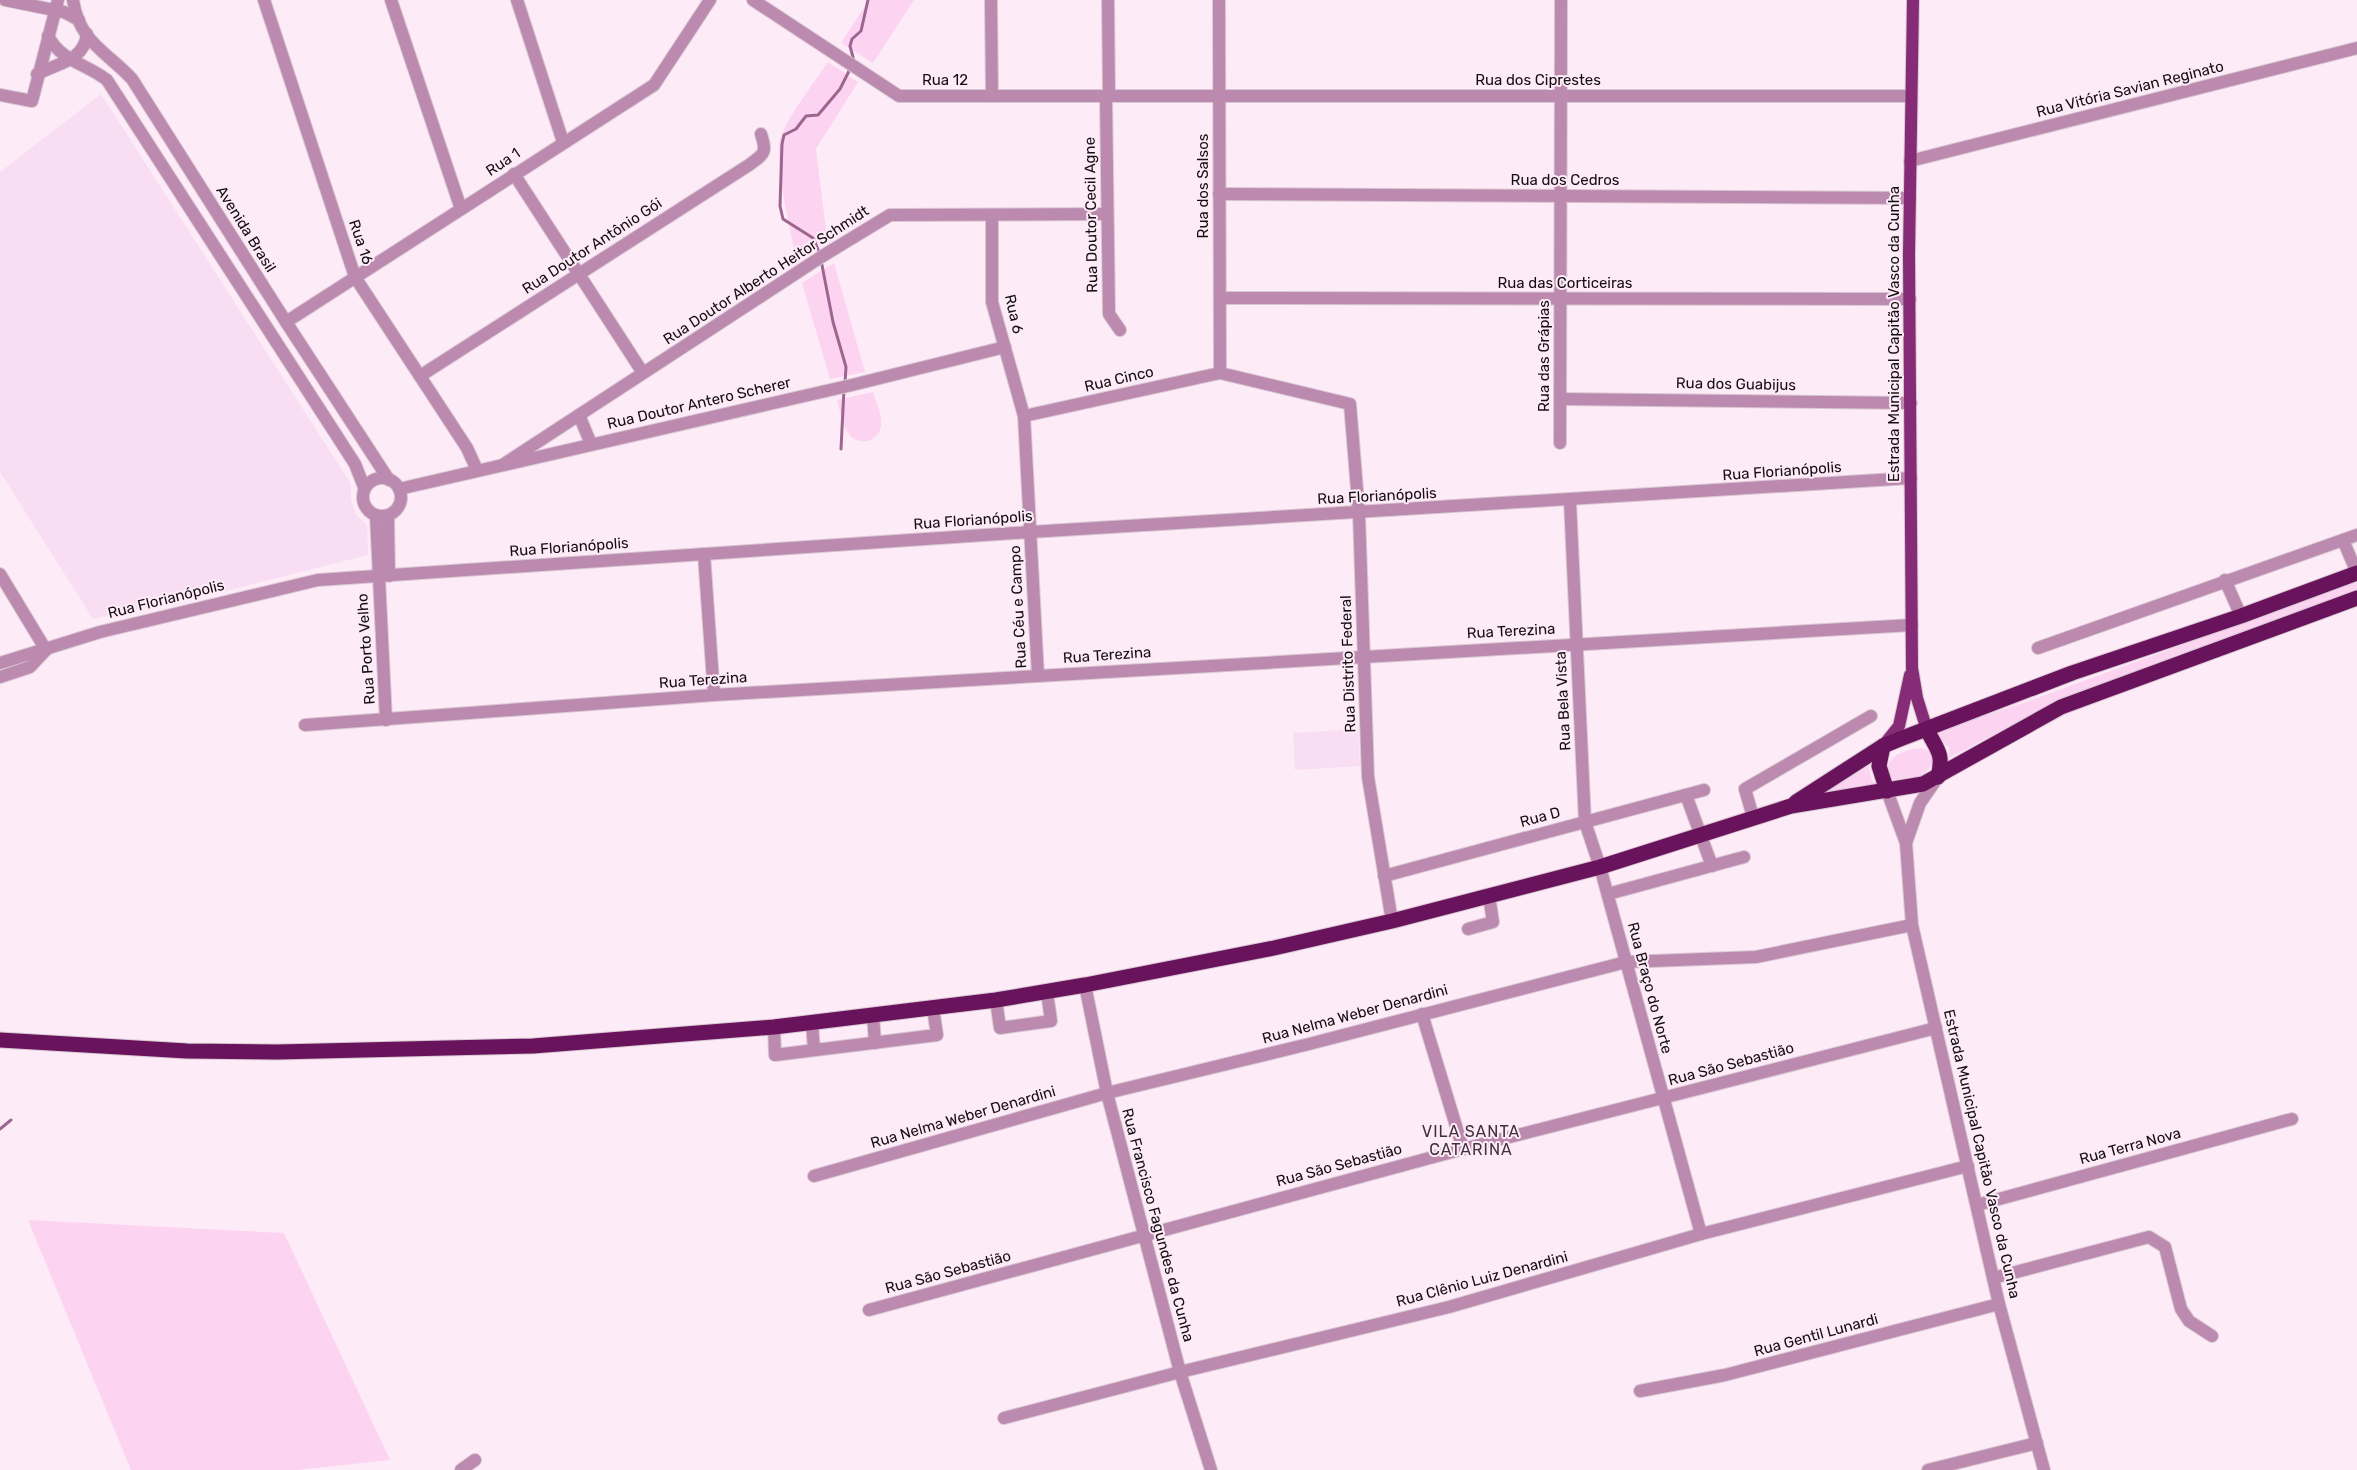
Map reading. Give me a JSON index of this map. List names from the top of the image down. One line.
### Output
{"streets":{"main road":["Estrada Municipal Capitão Vasco da Cunha"],"street":["Rua 12","Rua dos Ciprestes","Rua Vitória Savian Reginato","Rua 1","Rua dos Cedros","Rua dos Salsos","Rua Doutor Cecil Agne","Avenida Brasil","Rua 16","Rua Doutor Antônio Gói","Rua Doutor Alberto Heitor Schmidt","Rua das Corticeiras","Rua 6","Rua das Grápias","Rua Cinco","Rua dos Guabijus","Rua Doutor Antero Scherer","Rua Florianópolis","Rua Céu e Campo","Rua Terezina","Rua Porto Velho","Rua Distrito Federal","Rua Bela Vista","Rua D","Rua Braço do Norte","Rua Nelma Weber Denardini","Rua São Sebastião","Rua Terra Nova","Rua Francisco Fagundes da Cunha","Rua Clênio Luiz Denardini","Rua Gentil Lunardi"]},"crossings":[["Rua 12","Rua dos Ciprestes"],["Rua 12","Rua Doutor Cecil Agne"],["Rua dos Ciprestes","Rua dos Salsos"],["Rua dos Ciprestes","Estrada Municipal Capitão Vasco da Cunha"],["Rua dos Ciprestes","Rua das Grápias"],["Rua Vitória Savian Reginato","Estrada Municipal Capitão Vasco da Cunha"],["Rua 1","Avenida Brasil"],["Rua 1","Rua 16"],["Rua dos Cedros","Rua dos Salsos"],["Rua dos Cedros","Estrada Municipal Capitão Vasco da Cunha"],["Rua dos Cedros","Rua das Grápias"],["Rua dos Salsos","Rua das Corticeiras"],["Rua dos Salsos","Rua Cinco"],["Rua dos Salsos","Rua Distrito Federal"],["Rua Doutor Cecil Agne","Rua Doutor Alberto Heitor Schmidt"],["Avenida Brasil","Rua Doutor Antero Scherer"],["Rua 16","Rua Doutor Antônio Gói"],["Rua 16","Rua Doutor Antero Scherer"],["Rua Doutor Alberto Heitor Schmidt","Rua 6"],["Rua Doutor Alberto Heitor Schmidt","Rua Doutor Antero Scherer"],["Rua das Corticeiras","Estrada Municipal Capitão Vasco da Cunha"],["Rua das Corticeiras","Rua das Grápias"],["Rua 6","Rua Cinco"],["Rua 6","Rua Doutor Antero Scherer"],["Rua 6","Rua Céu e Campo"],["Estrada Municipal Capitão Vasco da Cunha","Rua dos Guabijus"],["Estrada Municipal Capitão Vasco da Cunha","Rua Florianópolis"],["Estrada Municipal Capitão Vasco da Cunha","Rua Terezina"],["Estrada Municipal Capitão Vasco da Cunha","Rua Nelma Weber Denardini"],["Estrada Municipal Capitão Vasco da Cunha","Rua São Sebastião"],["Estrada Municipal Capitão Vasco da Cunha","Rua Terra Nova"],["Estrada Municipal Capitão Vasco da Cunha","Rua Clênio Luiz Denardini"],["Estrada Municipal Capitão Vasco da Cunha","Rua Gentil Lunardi"],["Rua das Grápias","Rua dos Guabijus"],["Rua Cinco","Rua Céu e Campo"],["Rua Cinco","Rua Distrito Federal"],["Rua Florianópolis","Rua Céu e Campo"],["Rua Florianópolis","Rua Porto Velho"],["Rua Florianópolis","Rua Distrito Federal"],["Rua Florianópolis","Rua Bela Vista"],["Rua Céu e Campo","Rua Terezina"],["Rua Terezina","Rua Porto Velho"],["Rua Terezina","Rua Distrito Federal"],["Rua Terezina","Rua Bela Vista"],["Rua Distrito Federal","Rua D"],["Rua Bela Vista","Rua D"],["Rua Bela Vista","Rua Braço do Norte"],["Rua Braço do Norte","Rua Nelma Weber Denardini"],["Rua Braço do Norte","Rua São Sebastião"],["Rua Braço do Norte","Rua Clênio Luiz Denardini"],["Rua Nelma Weber Denardini","Rua Francisco Fagundes da Cunha"],["Rua São Sebastião","Rua Francisco Fagundes da Cunha"],["Rua Francisco Fagundes da Cunha","Rua Clênio Luiz Denardini"]],"districts":["VILA SANTA CATARINA"]}
